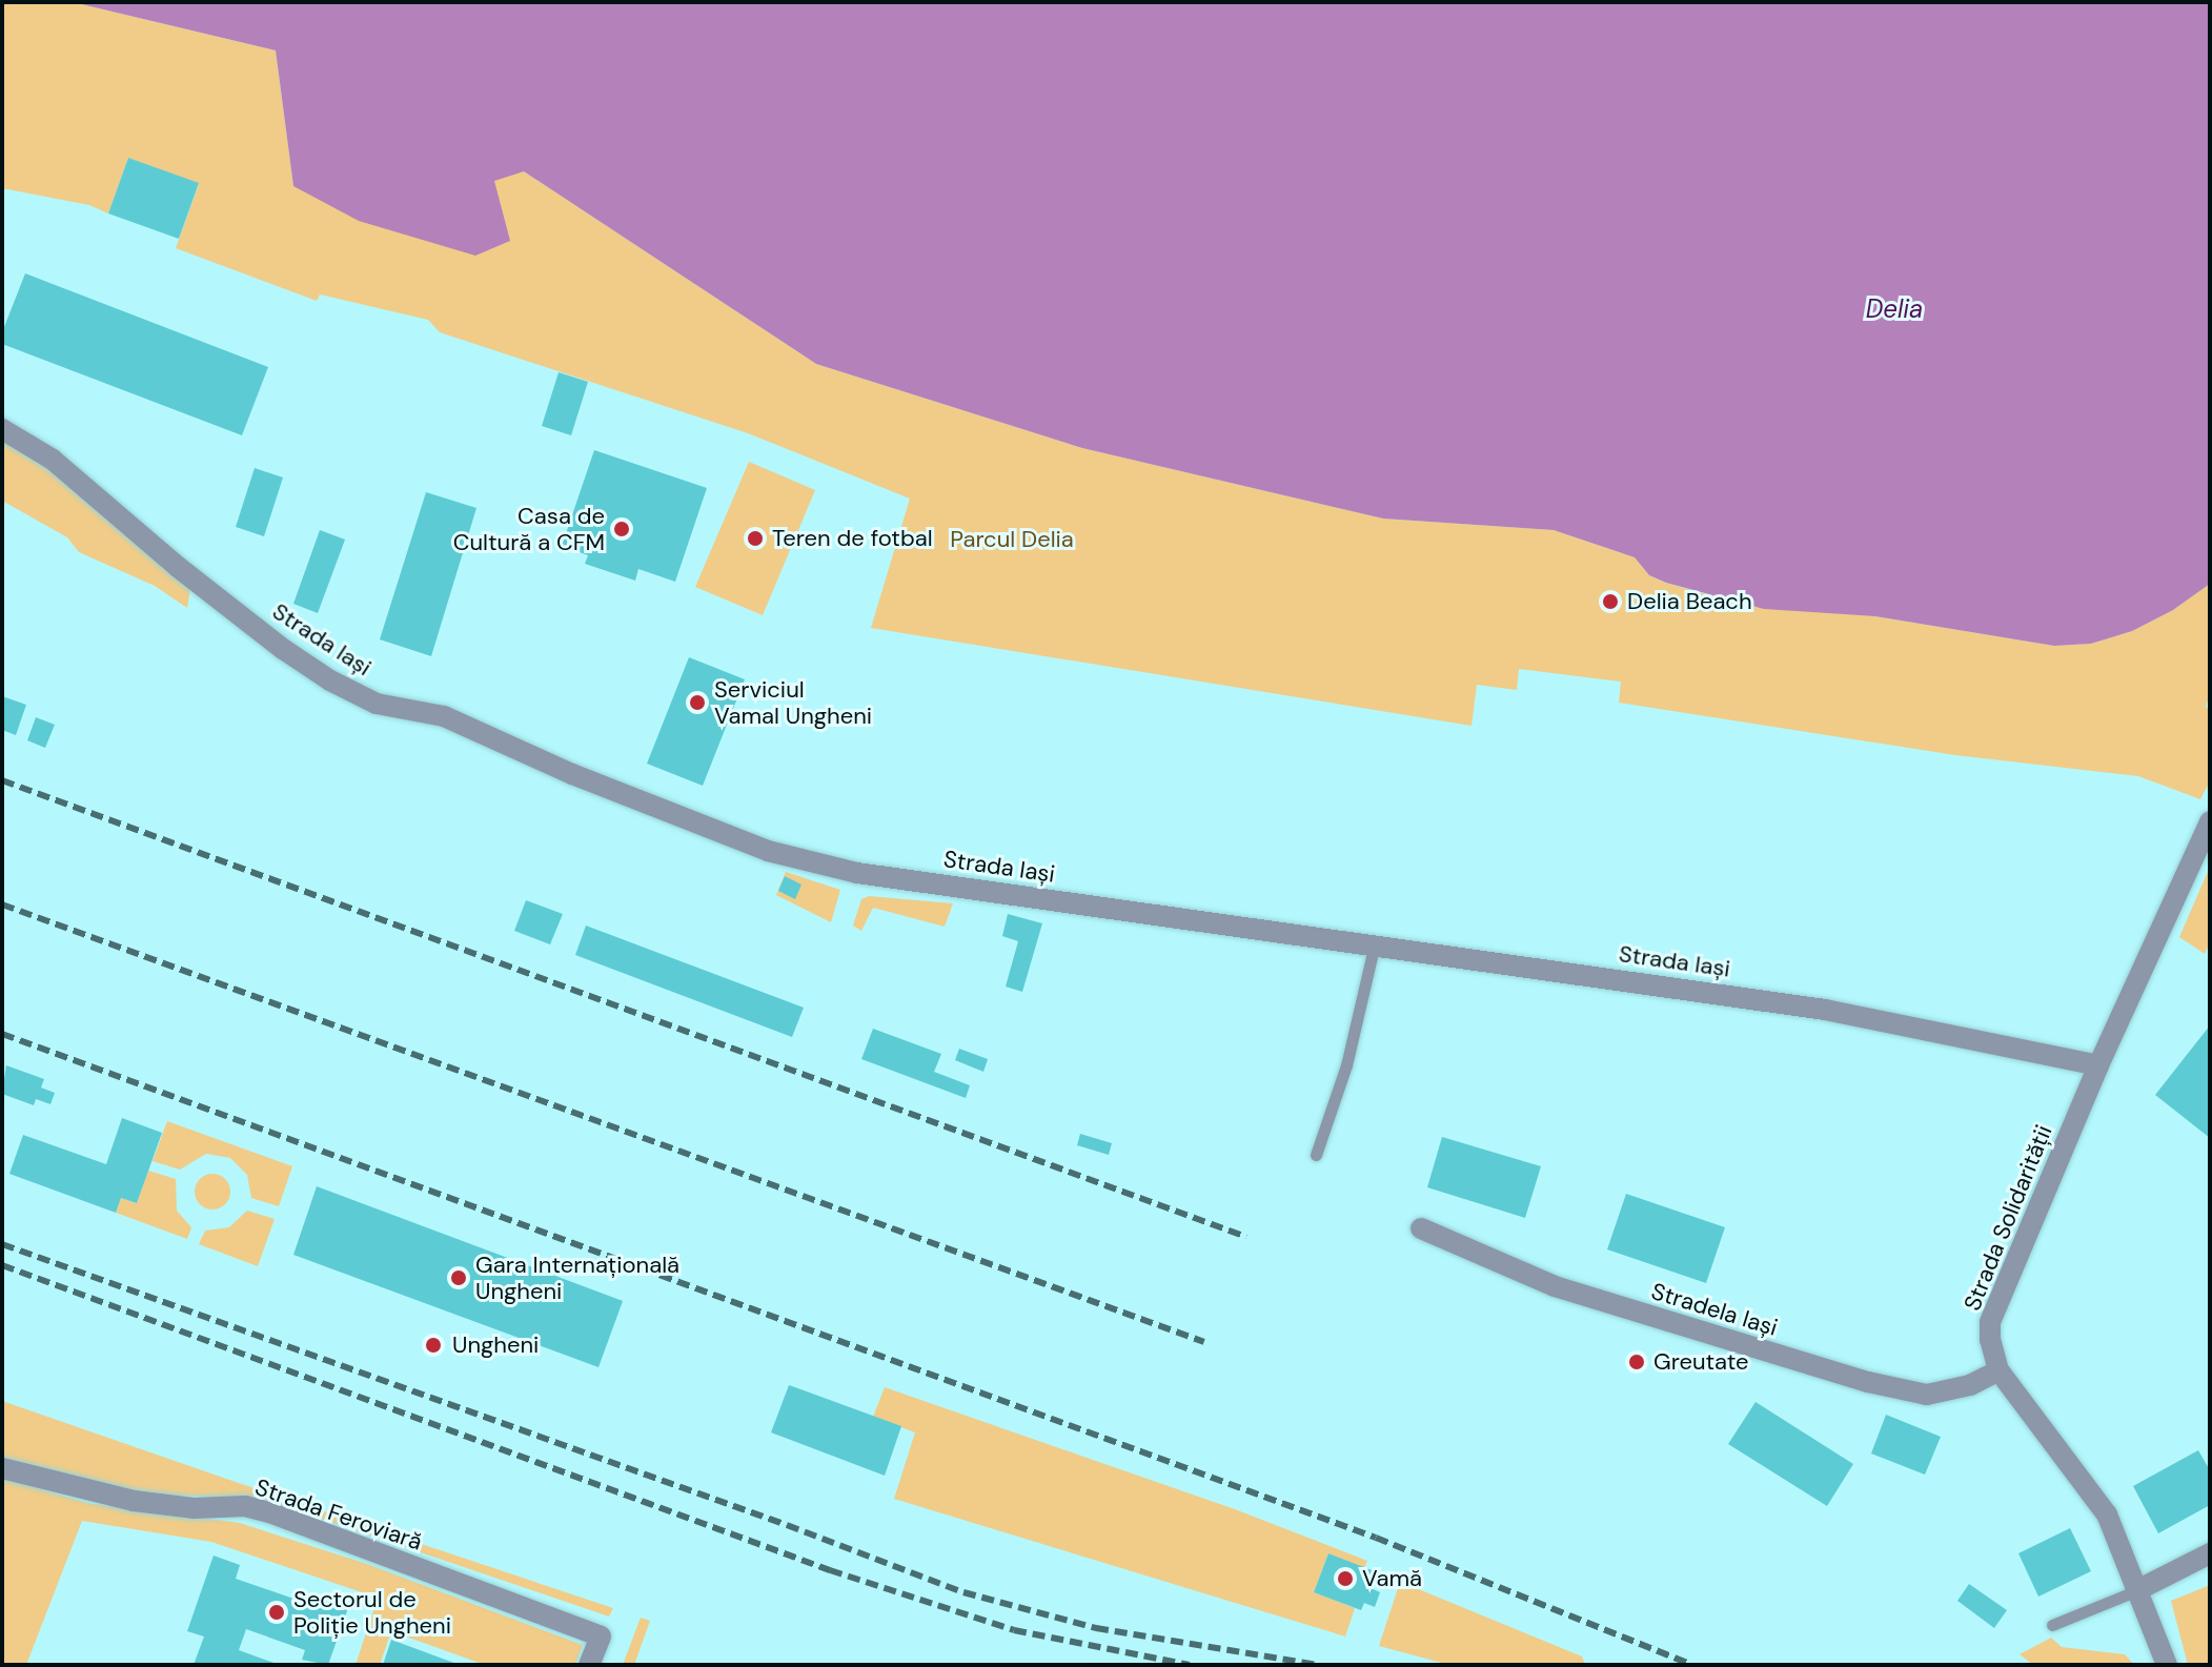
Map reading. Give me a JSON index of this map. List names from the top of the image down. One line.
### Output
{"streets":{"street":["Strada Iași","Strada Solidarității","Stradela Iași","Strada Feroviară"]},"crossings":[["Strada Iași","Strada Solidarității"],["Strada Solidarității","Stradela Iași"]],"water":["Delia"],"parks":["Parcul Delia"],"places":["Casa de Cultură a CFM","Teren de fotbal","Delia Beach","Serviciul Vamal Ungheni","Gara Internațională Ungheni","Ungheni","Greutate","Vamă","Sectorul de Poliție Ungheni"]}
